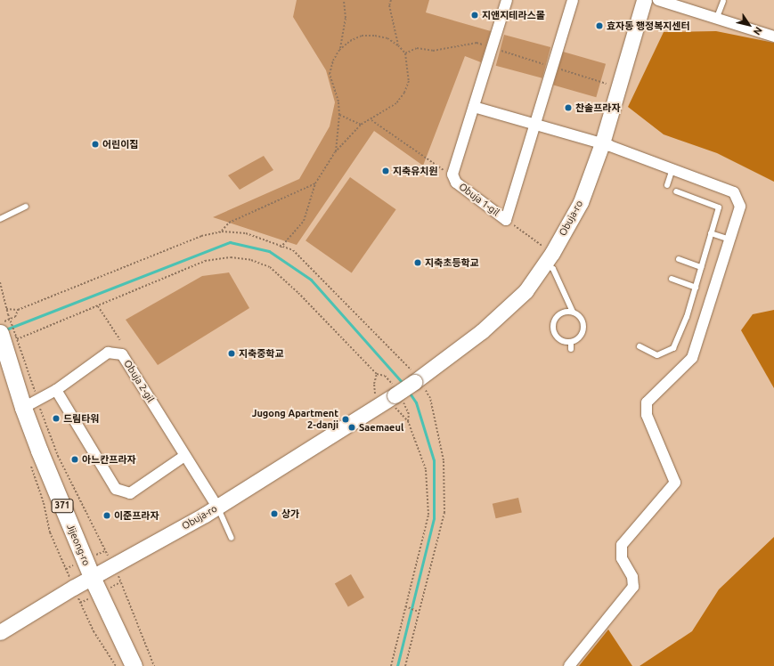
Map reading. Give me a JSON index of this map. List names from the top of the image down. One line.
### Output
{"streets":{"main road":["Obuja-ro","371","Jijeong-ro"],"street":["Obuja 1-gil","Obuja 2-gil"]},"crossings":[["Obuja-ro","Obuja 2-gil"],["Obuja-ro","Jijeong-ro"],["Obuja 2-gil","Jijeong-ro"]],"places":["지앤지테라스몰","효자동 행정복지센터","찬솔프라자","어린이집","지축유치원","지축초등학교","지축중학교","드림타워","Jugong Apartment 2-danji","Saemaeul","아느칸프라자","상가","이준프라자"],"north":"bottom right"}
